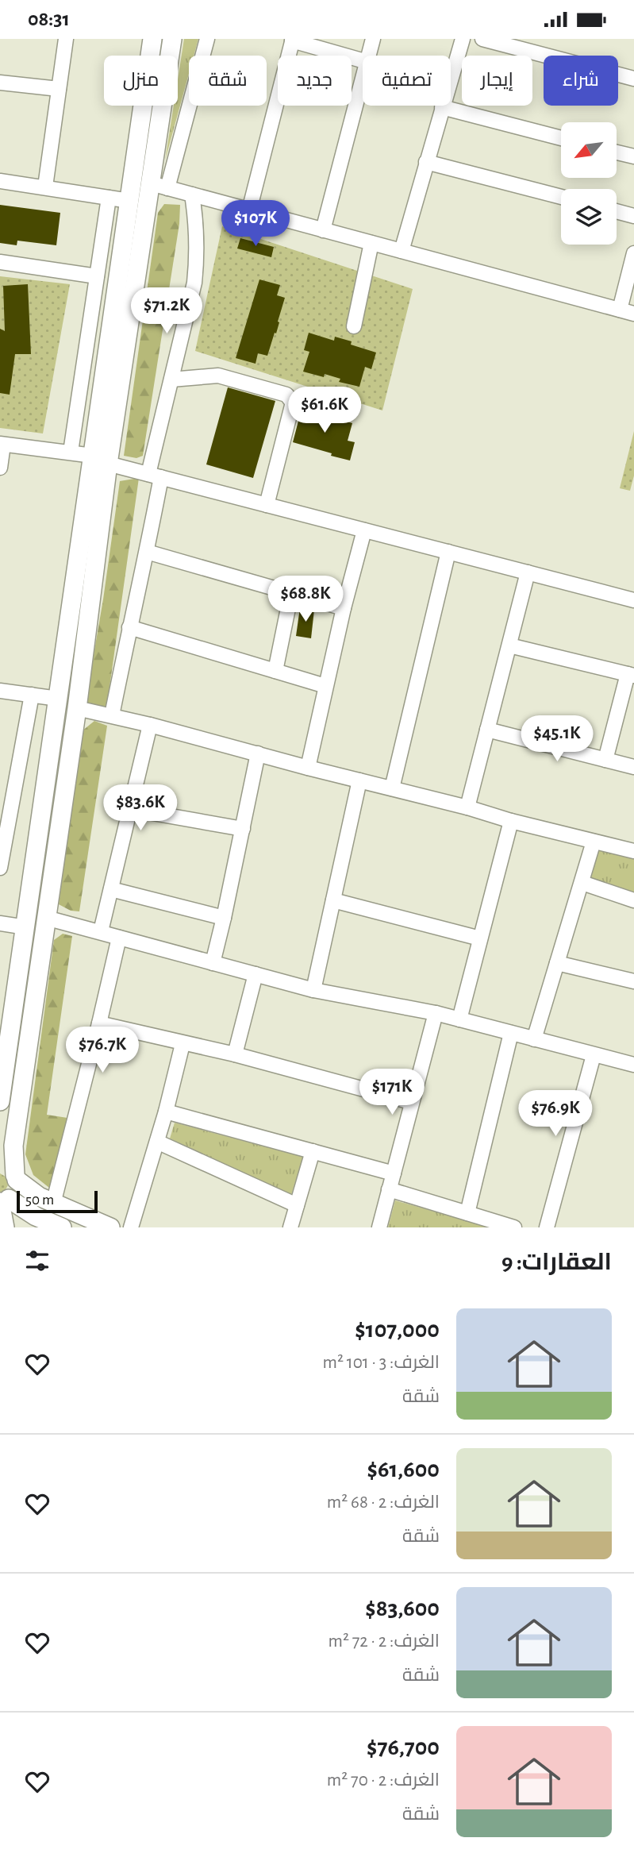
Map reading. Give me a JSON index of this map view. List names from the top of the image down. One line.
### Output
{"scale_bar":"50 m","north":"bottom left","page":{"status":"08:31","chip":["شراء","إيجار","تصفية","جديد","شقة","منزل"],"price":["$107K","$71.2K","$61.6K","$68.8K","$45.1K","$83.6K","$76.7K","$171K","$76.9K"],"scale":"50 m","heading":"العقارات: 9","list":[{"name":"$107,000","note":"الغرف: 3 · 101 m² · شقة"},{"name":"$61,600","note":"الغرف: 2 · 68 m² · شقة"},{"name":"$83,600","note":"الغرف: 2 · 72 m² · شقة"},{"name":"$76,700","note":"الغرف: 2 · 70 m² · شقة"}]}}
